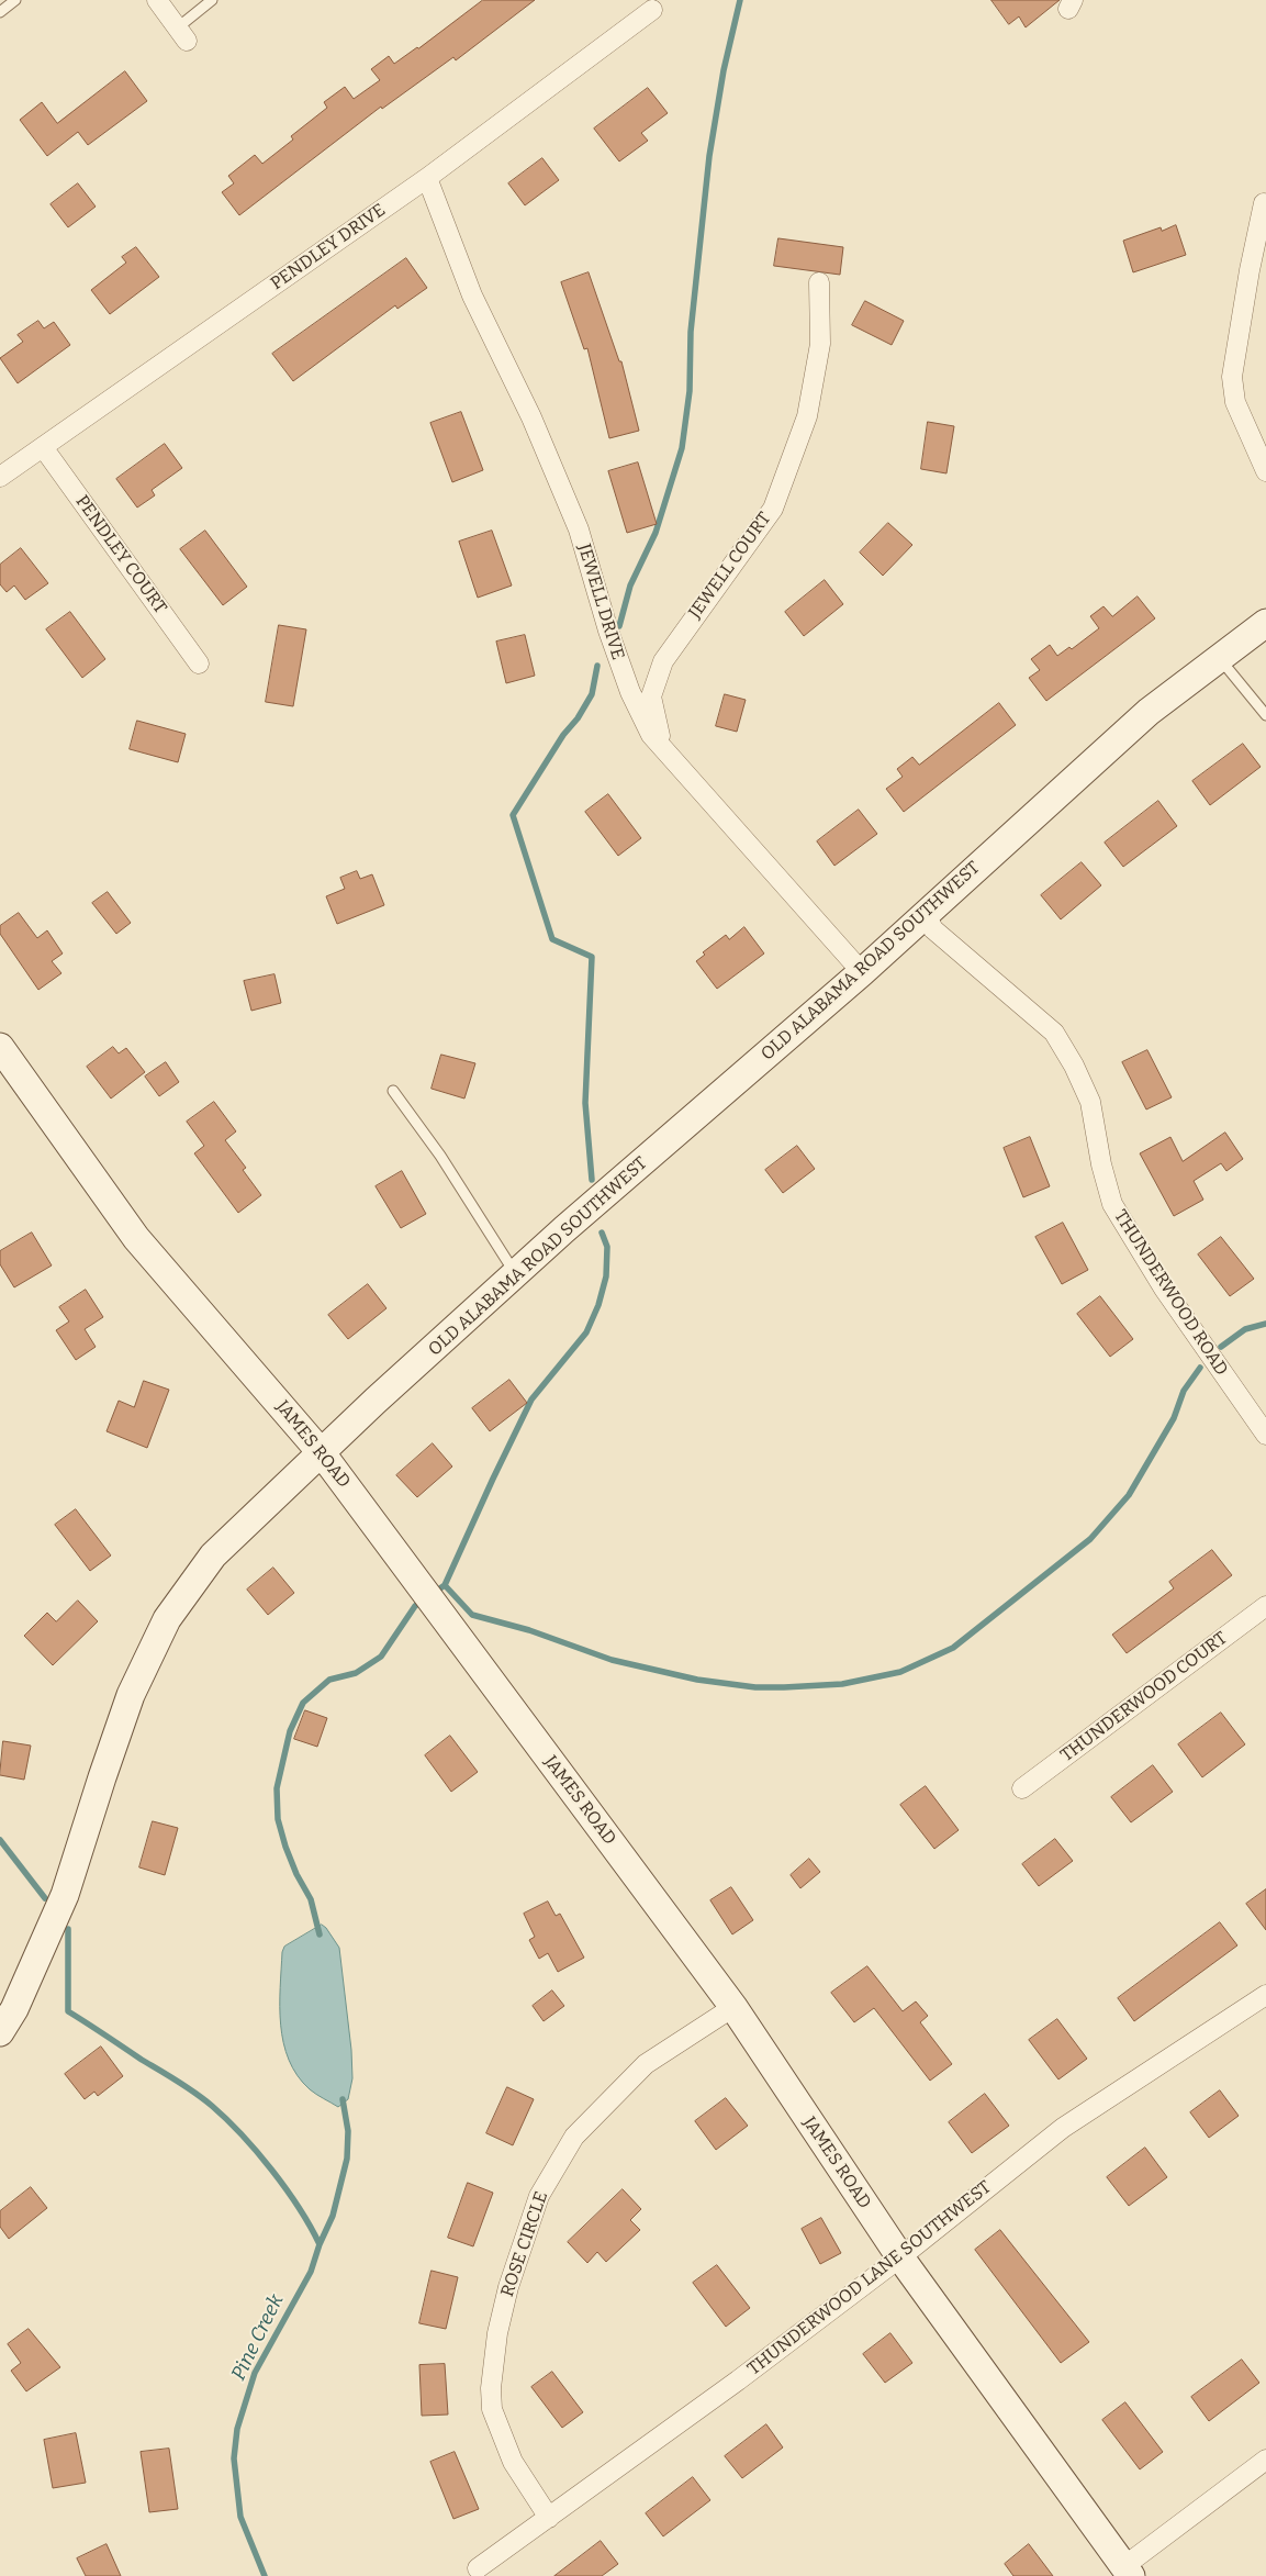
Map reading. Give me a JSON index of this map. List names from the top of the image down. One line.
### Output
{"streets":{"street":["PENDLEY DRIVE","PENDLEY COURT","JEWELL COURT","JEWELL DRIVE","OLD ALABAMA ROAD SOUTHWEST","THUNDERWOOD ROAD","JAMES ROAD","THUNDERWOOD COURT","ROSE CIRCLE","THUNDERWOOD LANE SOUTHWEST"]},"crossings":[["PENDLEY DRIVE","PENDLEY COURT"],["PENDLEY DRIVE","JEWELL DRIVE"],["JEWELL COURT","JEWELL DRIVE"],["JEWELL DRIVE","OLD ALABAMA ROAD SOUTHWEST"],["OLD ALABAMA ROAD SOUTHWEST","THUNDERWOOD ROAD"],["OLD ALABAMA ROAD SOUTHWEST","JAMES ROAD"],["JAMES ROAD","ROSE CIRCLE"],["JAMES ROAD","THUNDERWOOD LANE SOUTHWEST"],["ROSE CIRCLE","THUNDERWOOD LANE SOUTHWEST"]],"water":["Pine Creek"]}
